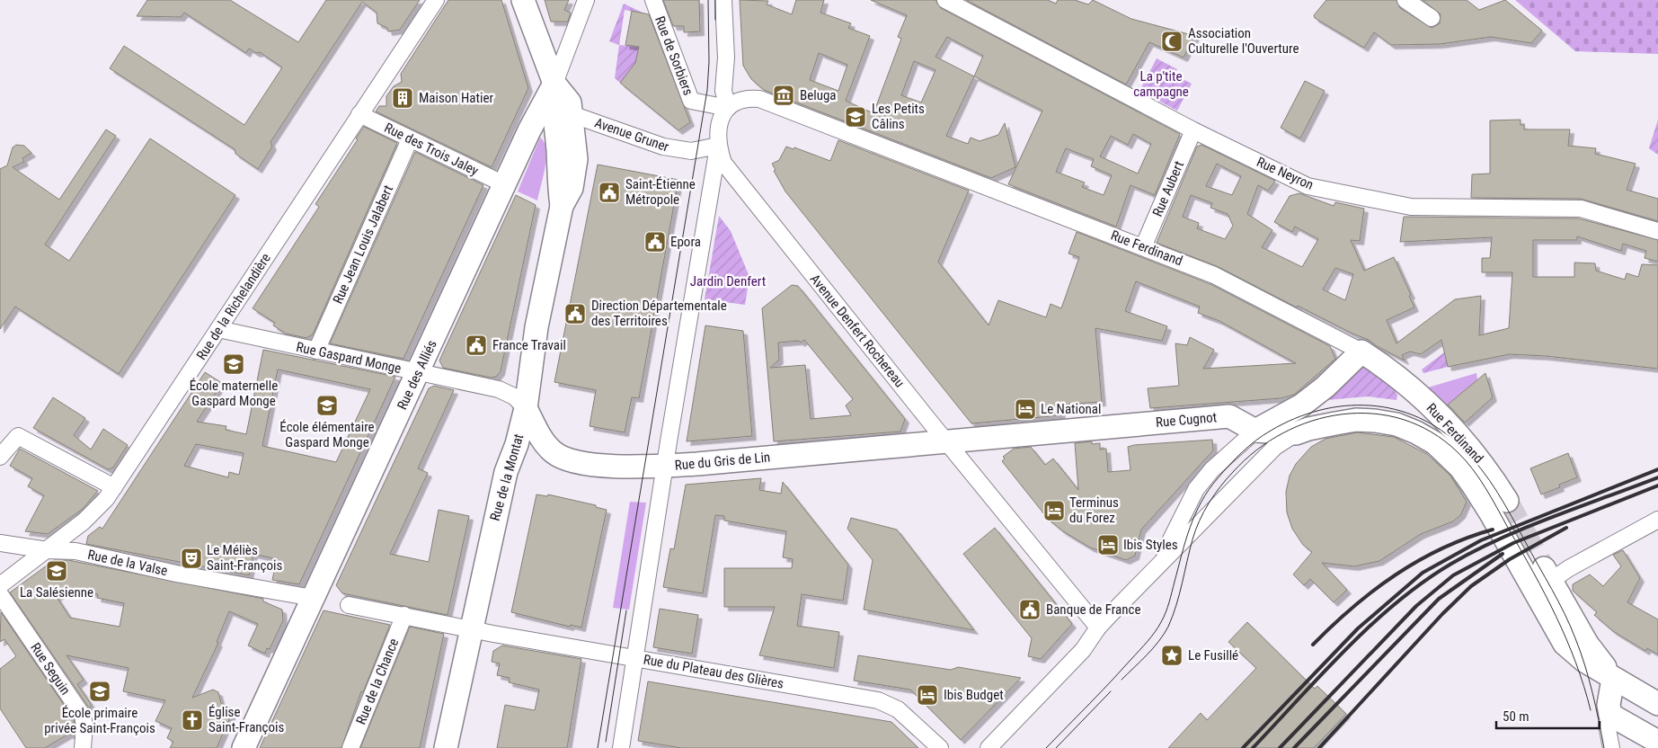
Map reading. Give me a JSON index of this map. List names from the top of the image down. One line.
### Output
{"streets":{"main road":["Rue Ferdinand","Rue des Alliés","Rue Cugnot","Rue du Gris de Lin","Rue de la Montat"],"street":["Rue de Sorbiers","Avenue Gruner","Rue des Trois Jaley","Rue Neyron","Rue Aubert","Rue Jean Louis Jalabert","Rue de la Richelandière","Avenue Denfert Rochereau","Rue Gaspard Monge","Rue de la Valse","Rue Seguin","Rue du Plateau des Glières","Rue de la Chance"]},"crossings":[["Rue de Sorbiers","Rue Ferdinand"],["Rue de Sorbiers","Avenue Denfert Rochereau"],["Avenue Gruner","Avenue Denfert Rochereau"],["Avenue Gruner","Rue de la Montat"],["Rue des Trois Jaley","Rue Jean Louis Jalabert"],["Rue des Trois Jaley","Rue de la Richelandière"],["Rue des Trois Jaley","Rue des Alliés"],["Rue Neyron","Rue Aubert"],["Rue Aubert","Rue Ferdinand"],["Rue Jean Louis Jalabert","Rue Gaspard Monge"],["Rue Ferdinand","Avenue Denfert Rochereau"],["Rue Ferdinand","Rue Cugnot"],["Rue de la Richelandière","Rue Gaspard Monge"],["Rue de la Richelandière","Rue de la Valse"],["Avenue Denfert Rochereau","Rue Cugnot"],["Avenue Denfert Rochereau","Rue du Gris de Lin"],["Rue Gaspard Monge","Rue des Alliés"],["Rue Gaspard Monge","Rue du Gris de Lin"],["Rue Gaspard Monge","Rue de la Montat"],["Rue des Alliés","Rue de la Montat"],["Rue des Alliés","Rue de la Valse"],["Rue Cugnot","Rue du Gris de Lin"],["Rue du Gris de Lin","Rue de la Montat"],["Rue de la Montat","Rue du Plateau des Glières"]],"parks":["La p'tite campagne","Jardin Denfert"],"places":{"mosque":["Association Culturelle l'Ouverture"],"museum":["Beluga"],"building":["Maison Hatier"],"school or university":["Les Petits Câlins","École maternelle Gaspard Monge","École élémentaire Gaspard Monge","La Salésienne","École primaire privée Saint-François"],"public building":["Saint-Étienne Métropole","Epora","Direction Départementale des Territoires","France Travail","Banque de France"],"hotel":["Le National","Terminus du Forez","Ibis Styles","Ibis Budget"],"theatre":["Le Méliès Saint-François"],"place":["Le Fusillé"],"church":["Église Saint-François"]},"scale_bar":"50 m"}
